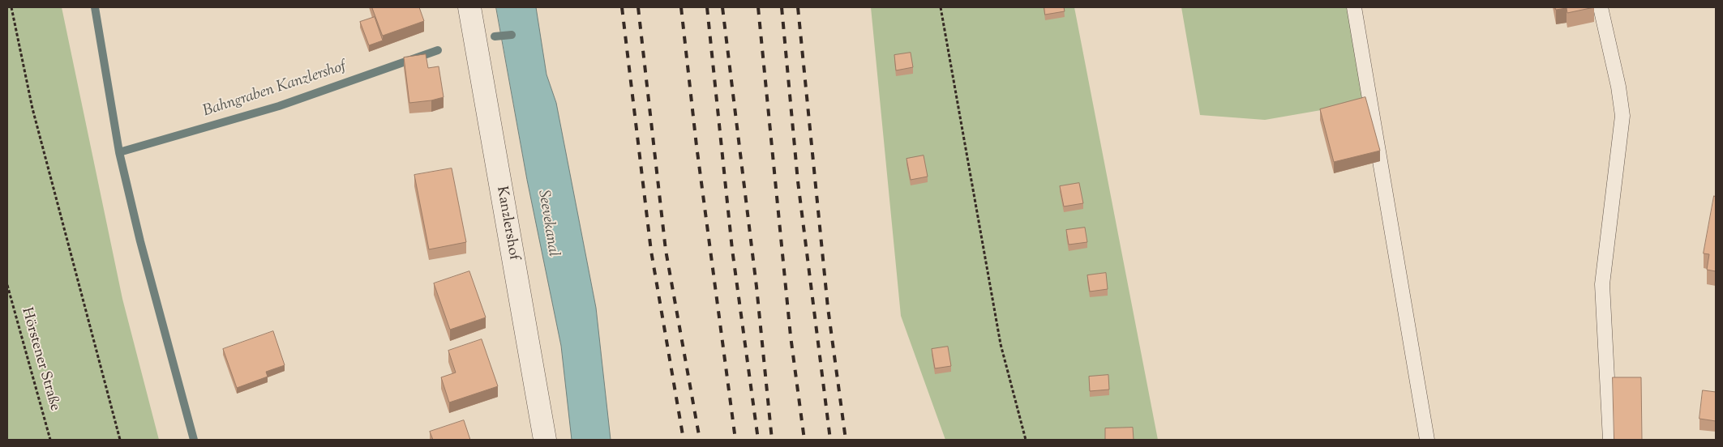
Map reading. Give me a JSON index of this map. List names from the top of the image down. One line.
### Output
{"streets":{"street":["Kanzlershof"],"path":["Hörstener Straße"]},"water":["Bahngraben Kanzlershof","Seevekanal"]}
